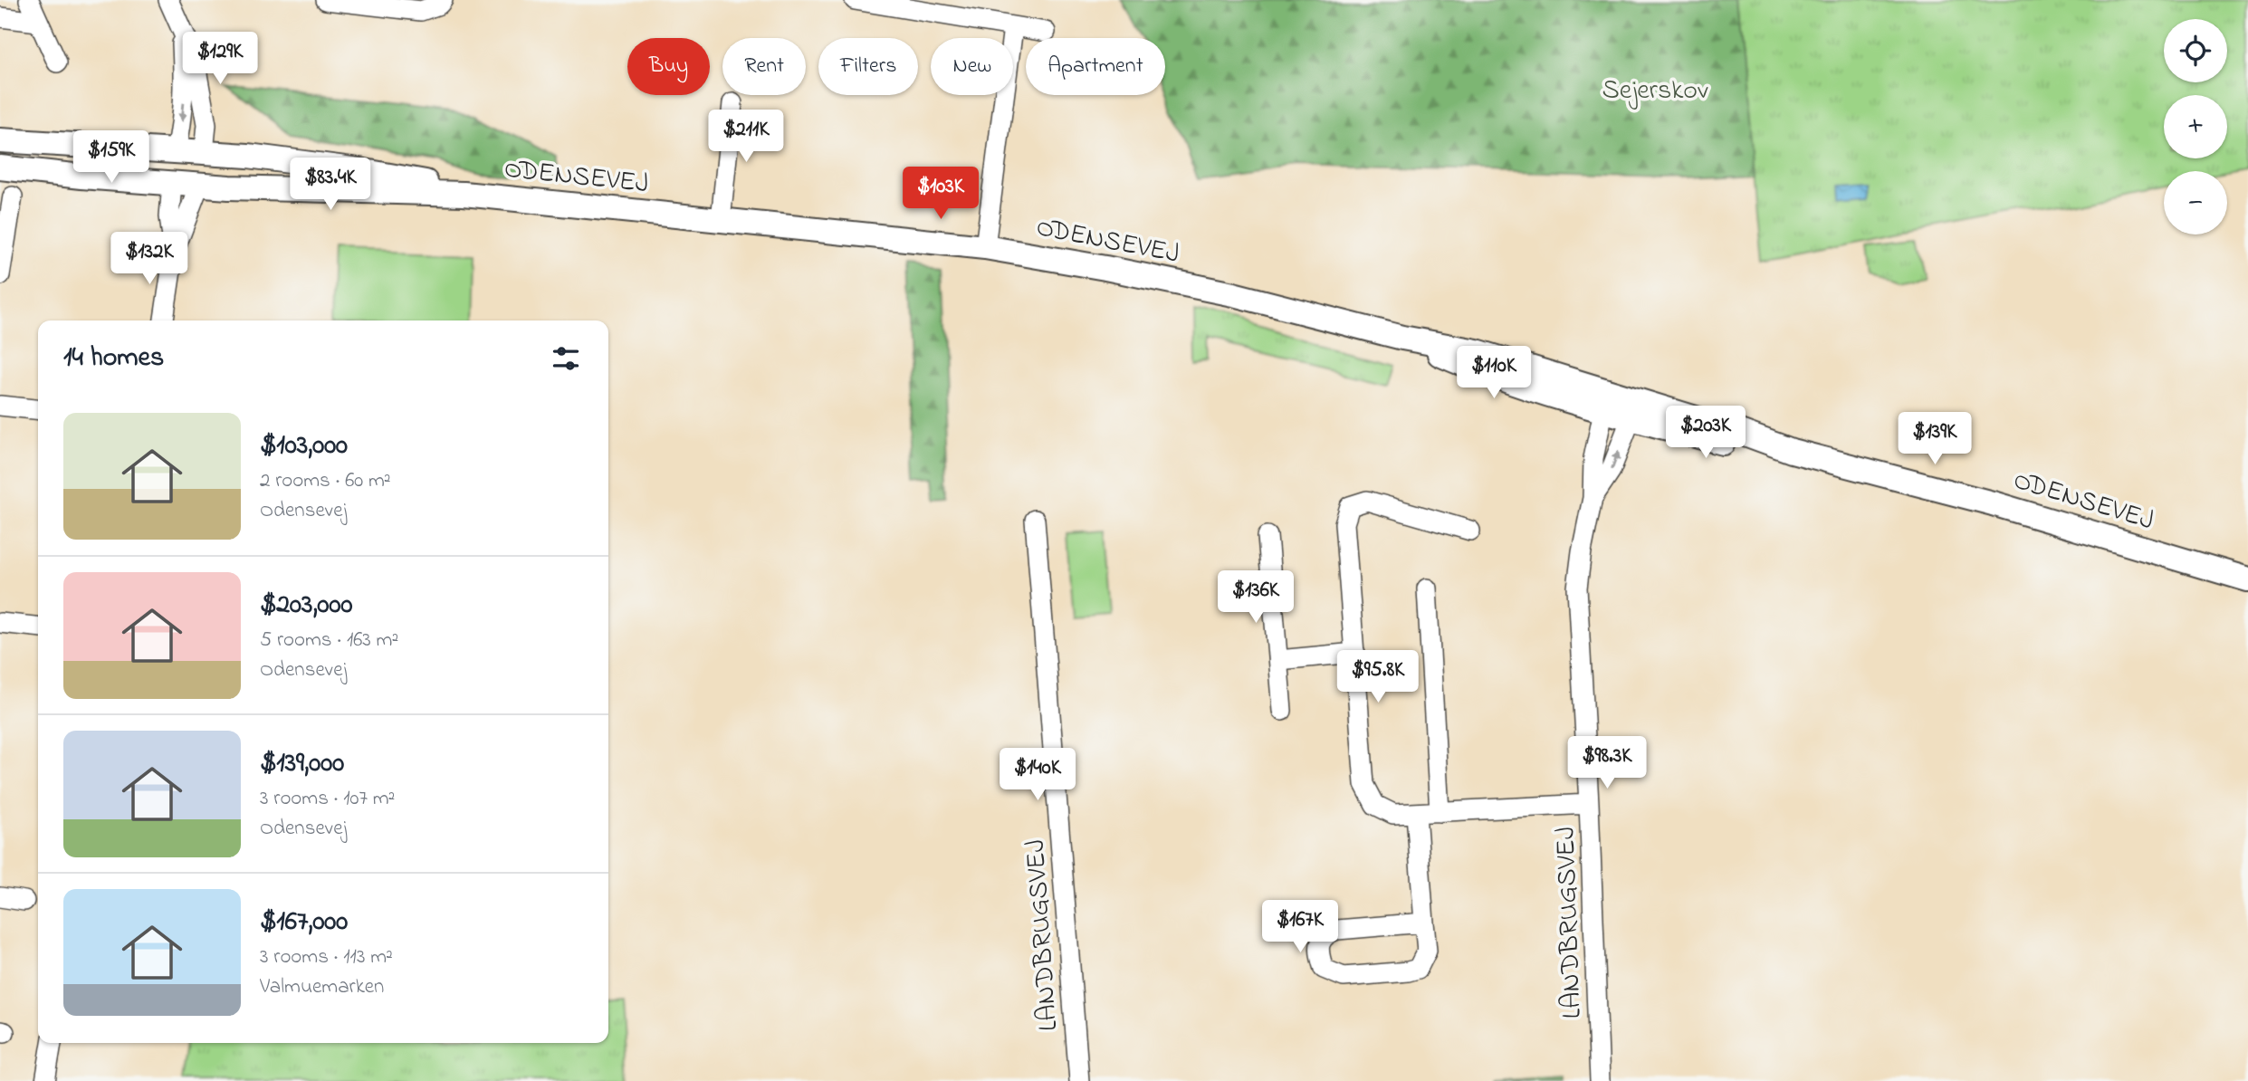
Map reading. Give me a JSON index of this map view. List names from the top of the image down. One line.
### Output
{"streets":{"main road":["ODENSEVEJ"],"street":["LANDBRUGSVEJ"]},"crossings":[["ODENSEVEJ","LANDBRUGSVEJ"]],"parks":["Sejerskov"],"page":{"map_buttons":["+","−"],"price":["$129K","$211K","$159K","$83.4K","$103K","$132K","$110K","$203K","$139K","$136K","$95.8K","$98.3K","$140K","$167K"],"chip":["Buy","Rent","Filters","New","Apartment"],"heading":"14 homes","list":[{"name":"$103,000","note":"2 rooms · 60 m² · Odensevej"},{"name":"$203,000","note":"5 rooms · 163 m² · Odensevej"},{"name":"$139,000","note":"3 rooms · 107 m² · Odensevej"},{"name":"$167,000","note":"3 rooms · 113 m² · Valmuemarken"}]}}
